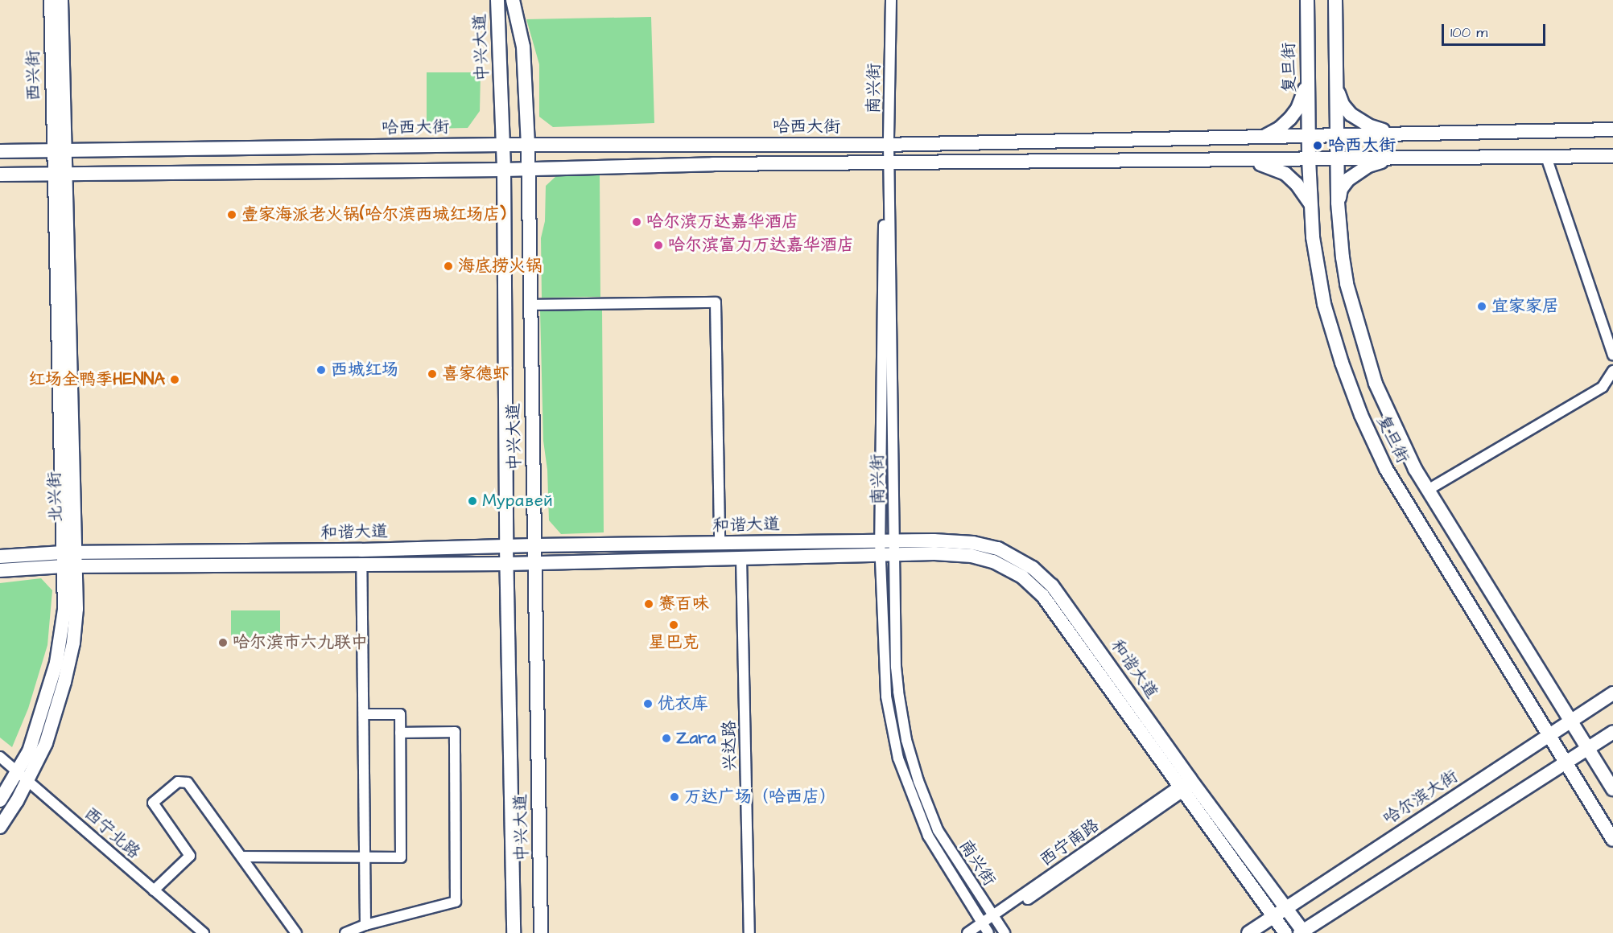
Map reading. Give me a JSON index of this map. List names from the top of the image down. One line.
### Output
{"streets":{"main road":["中兴大道","复旦街","西兴街","哈西大街","北兴街","和谐大道","哈尔滨大街"],"street":["南兴街","兴达路","西宁北路","西宁南路"]},"crossings":[["中兴大道","哈西大街"],["中兴大道","和谐大道"],["复旦街","哈西大街"],["复旦街","哈尔滨大街"],["西兴街","哈西大街"],["西兴街","北兴街"],["南兴街","哈西大街"],["南兴街","和谐大道"],["南兴街","西宁南路"],["哈西大街","北兴街"],["北兴街","和谐大道"],["北兴街","西宁北路"],["和谐大道","兴达路"],["和谐大道","哈尔滨大街"],["和谐大道","西宁南路"]],"places":["哈西大街","壹家海派老火锅(哈尔滨西城红场店)","哈尔滨万达嘉华酒店","哈尔滨富力万达嘉华酒店","海底捞火锅","宜家家居","西城红场","喜家德虾","红场全鸭季HENNA","Муравей","赛百味","星巴克","哈尔滨市六九联中","优衣库","Zara","万达广场（哈西店）"],"scale_bar":"100 m"}
